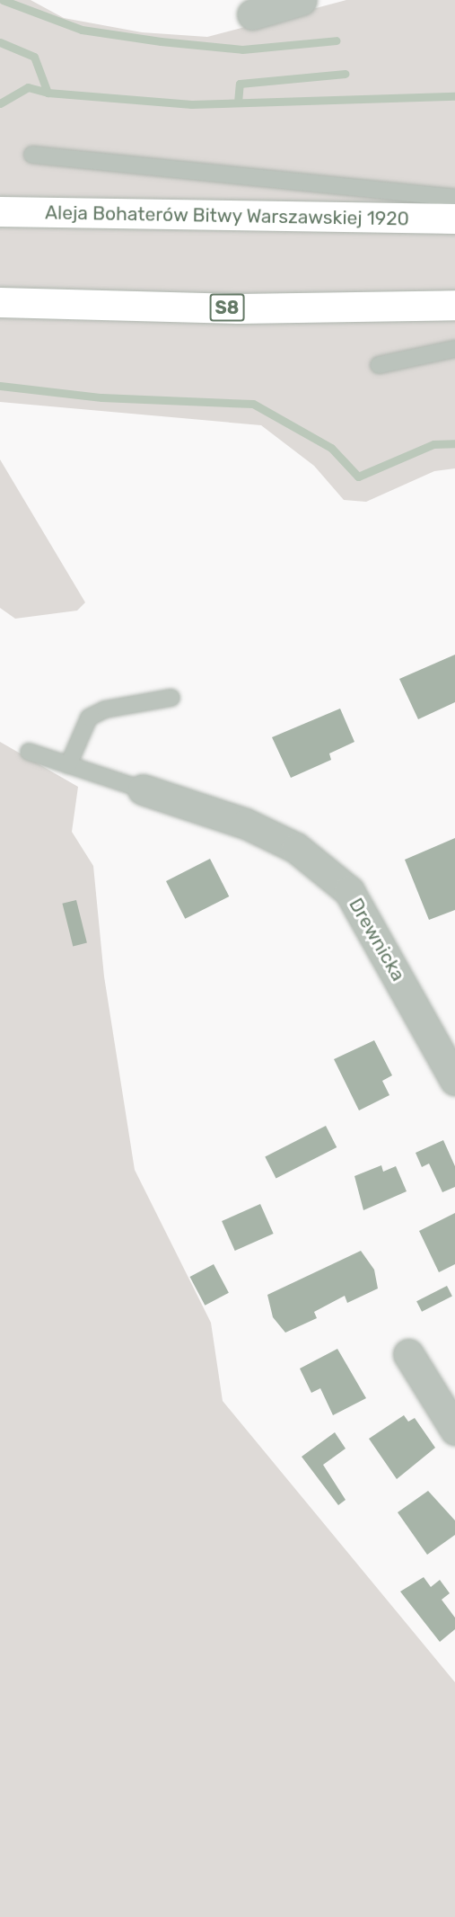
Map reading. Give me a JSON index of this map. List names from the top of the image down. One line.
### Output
{"streets":{"highway":["Aleja Bohaterów Bitwy Warszawskiej 1920","S8"],"street":["Drewnicka"]}}
